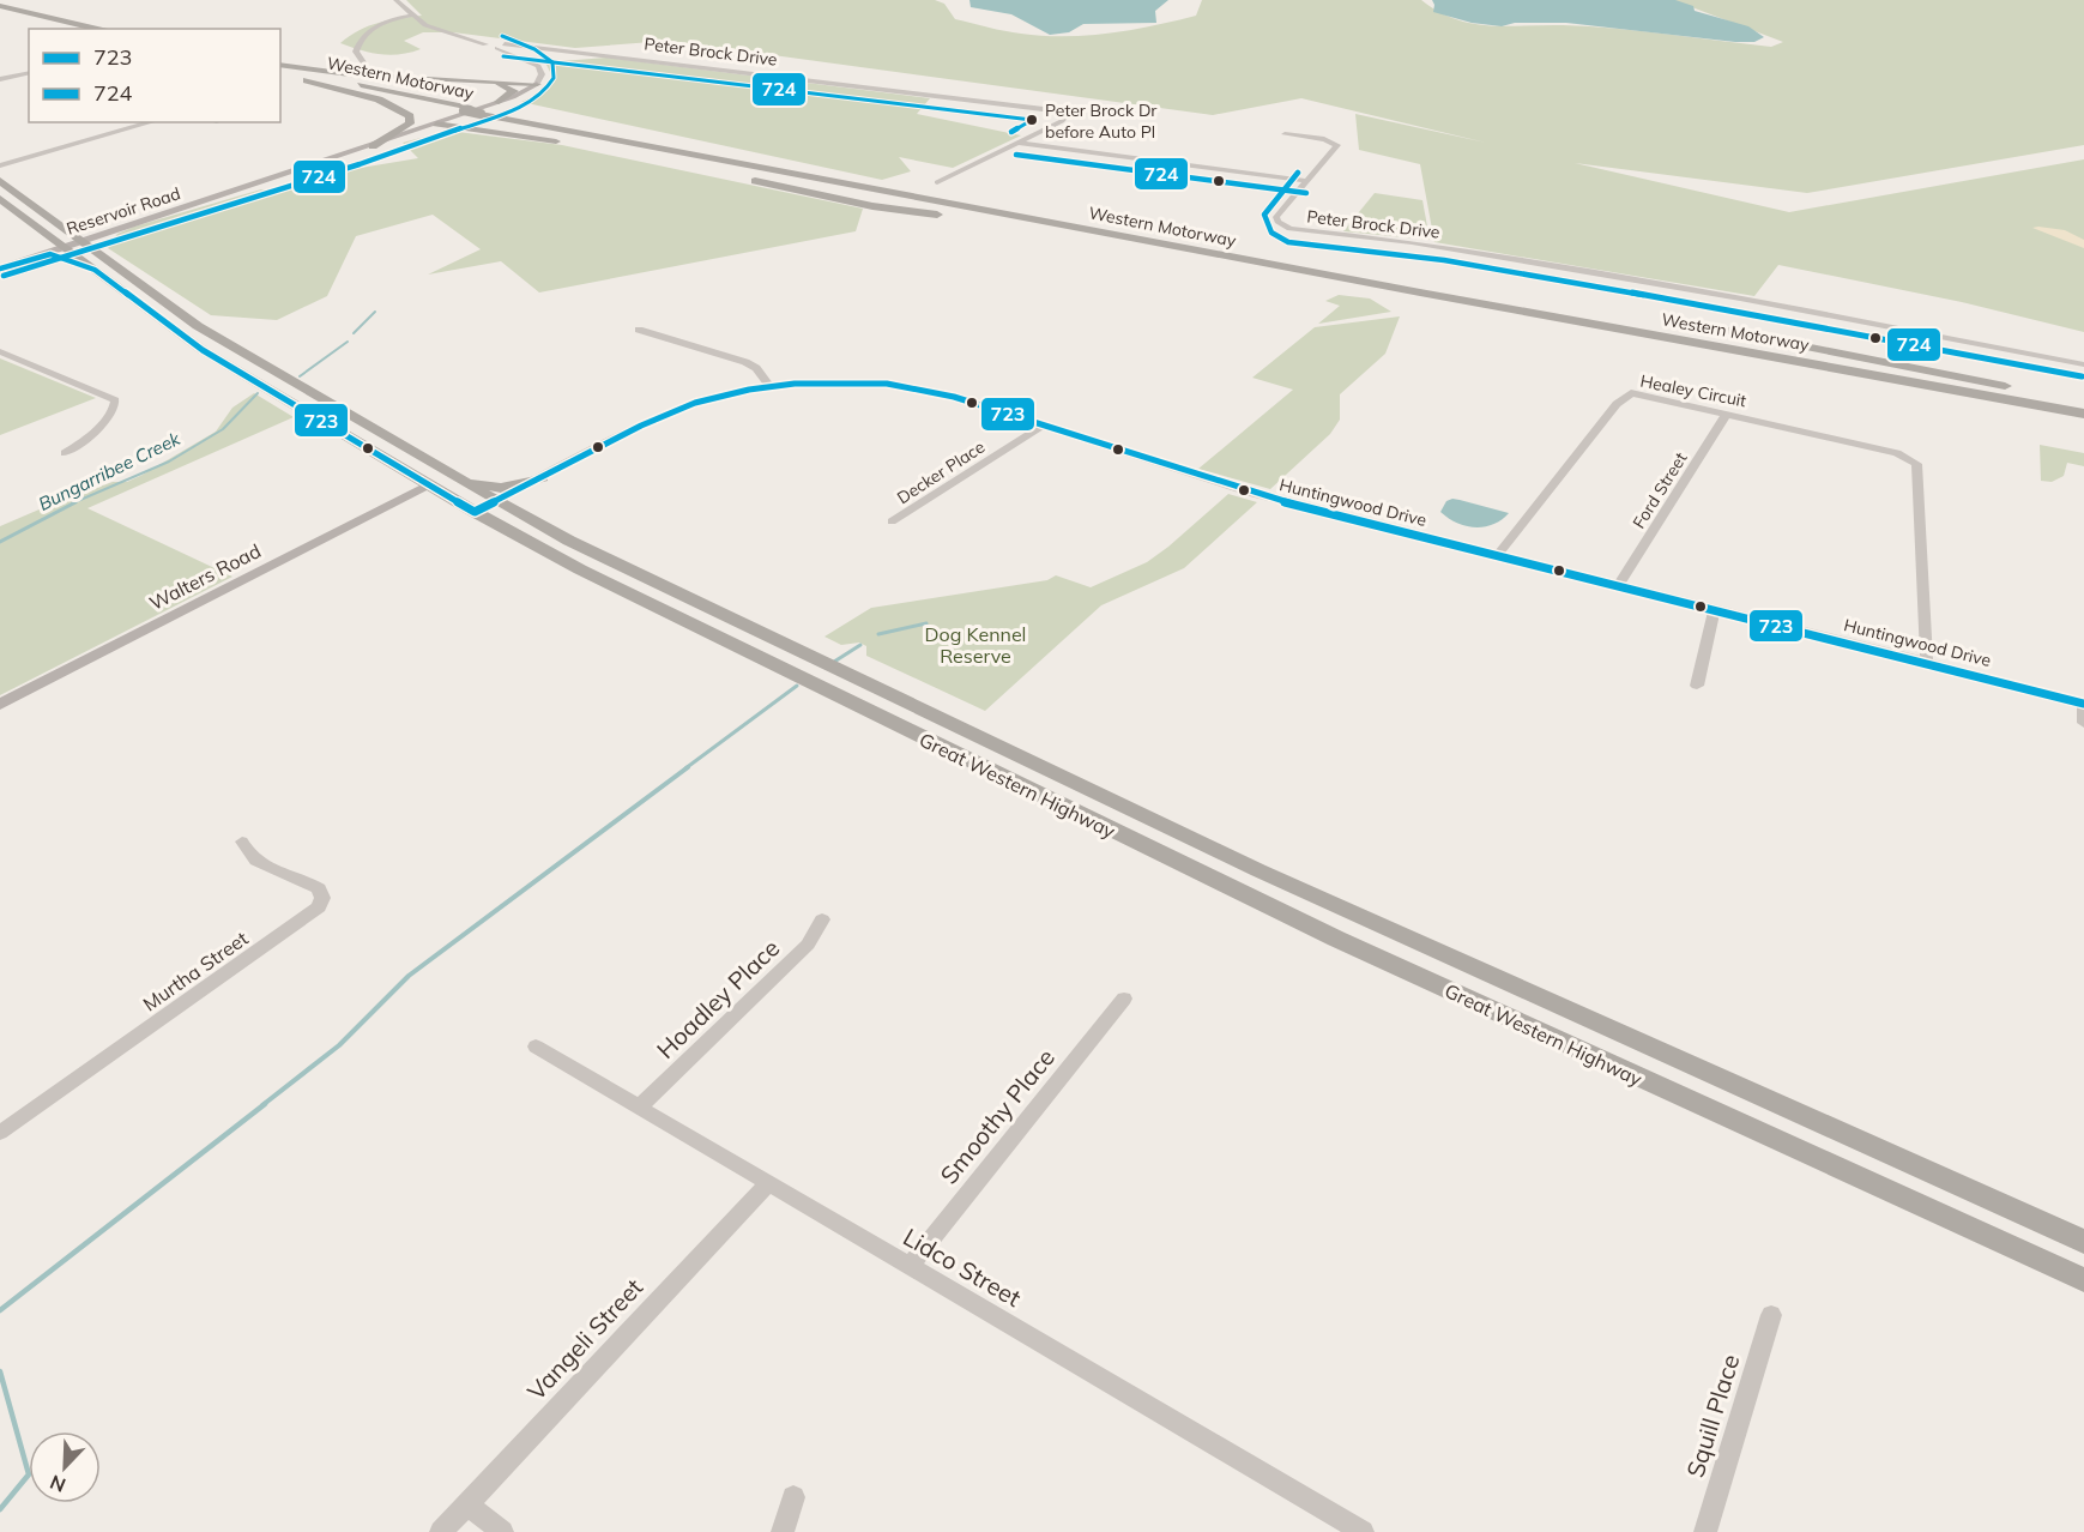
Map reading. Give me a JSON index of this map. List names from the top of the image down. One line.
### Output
{"streets":{"highway":["Western Motorway","Great Western Highway"],"main road":["Reservoir Road","Walters Road"],"street":["Peter Brock Drive","Healey Circuit","Decker Place","Ford Street","Huntingwood Drive","Murtha Street","Hoadley Place","Smoothy Place","Lidco Street","Vangeli Street","Squill Place"]},"crossings":[["Western Motorway","Reservoir Road"],["Reservoir Road","Great Western Highway"],["Healey Circuit","Ford Street"],["Healey Circuit","Huntingwood Drive"],["Decker Place","Huntingwood Drive"],["Ford Street","Huntingwood Drive"],["Huntingwood Drive","Great Western Highway"],["Walters Road","Great Western Highway"],["Hoadley Place","Lidco Street"],["Smoothy Place","Lidco Street"],["Lidco Street","Vangeli Street"]],"water":["Bungarribee Creek"],"parks":["Dog Kennel Reserve"],"places":["Peter Brock Dr before Auto Pl"],"lines":["transit line 724","transit line 723"],"legend":["723","724"],"north":"bottom left"}
